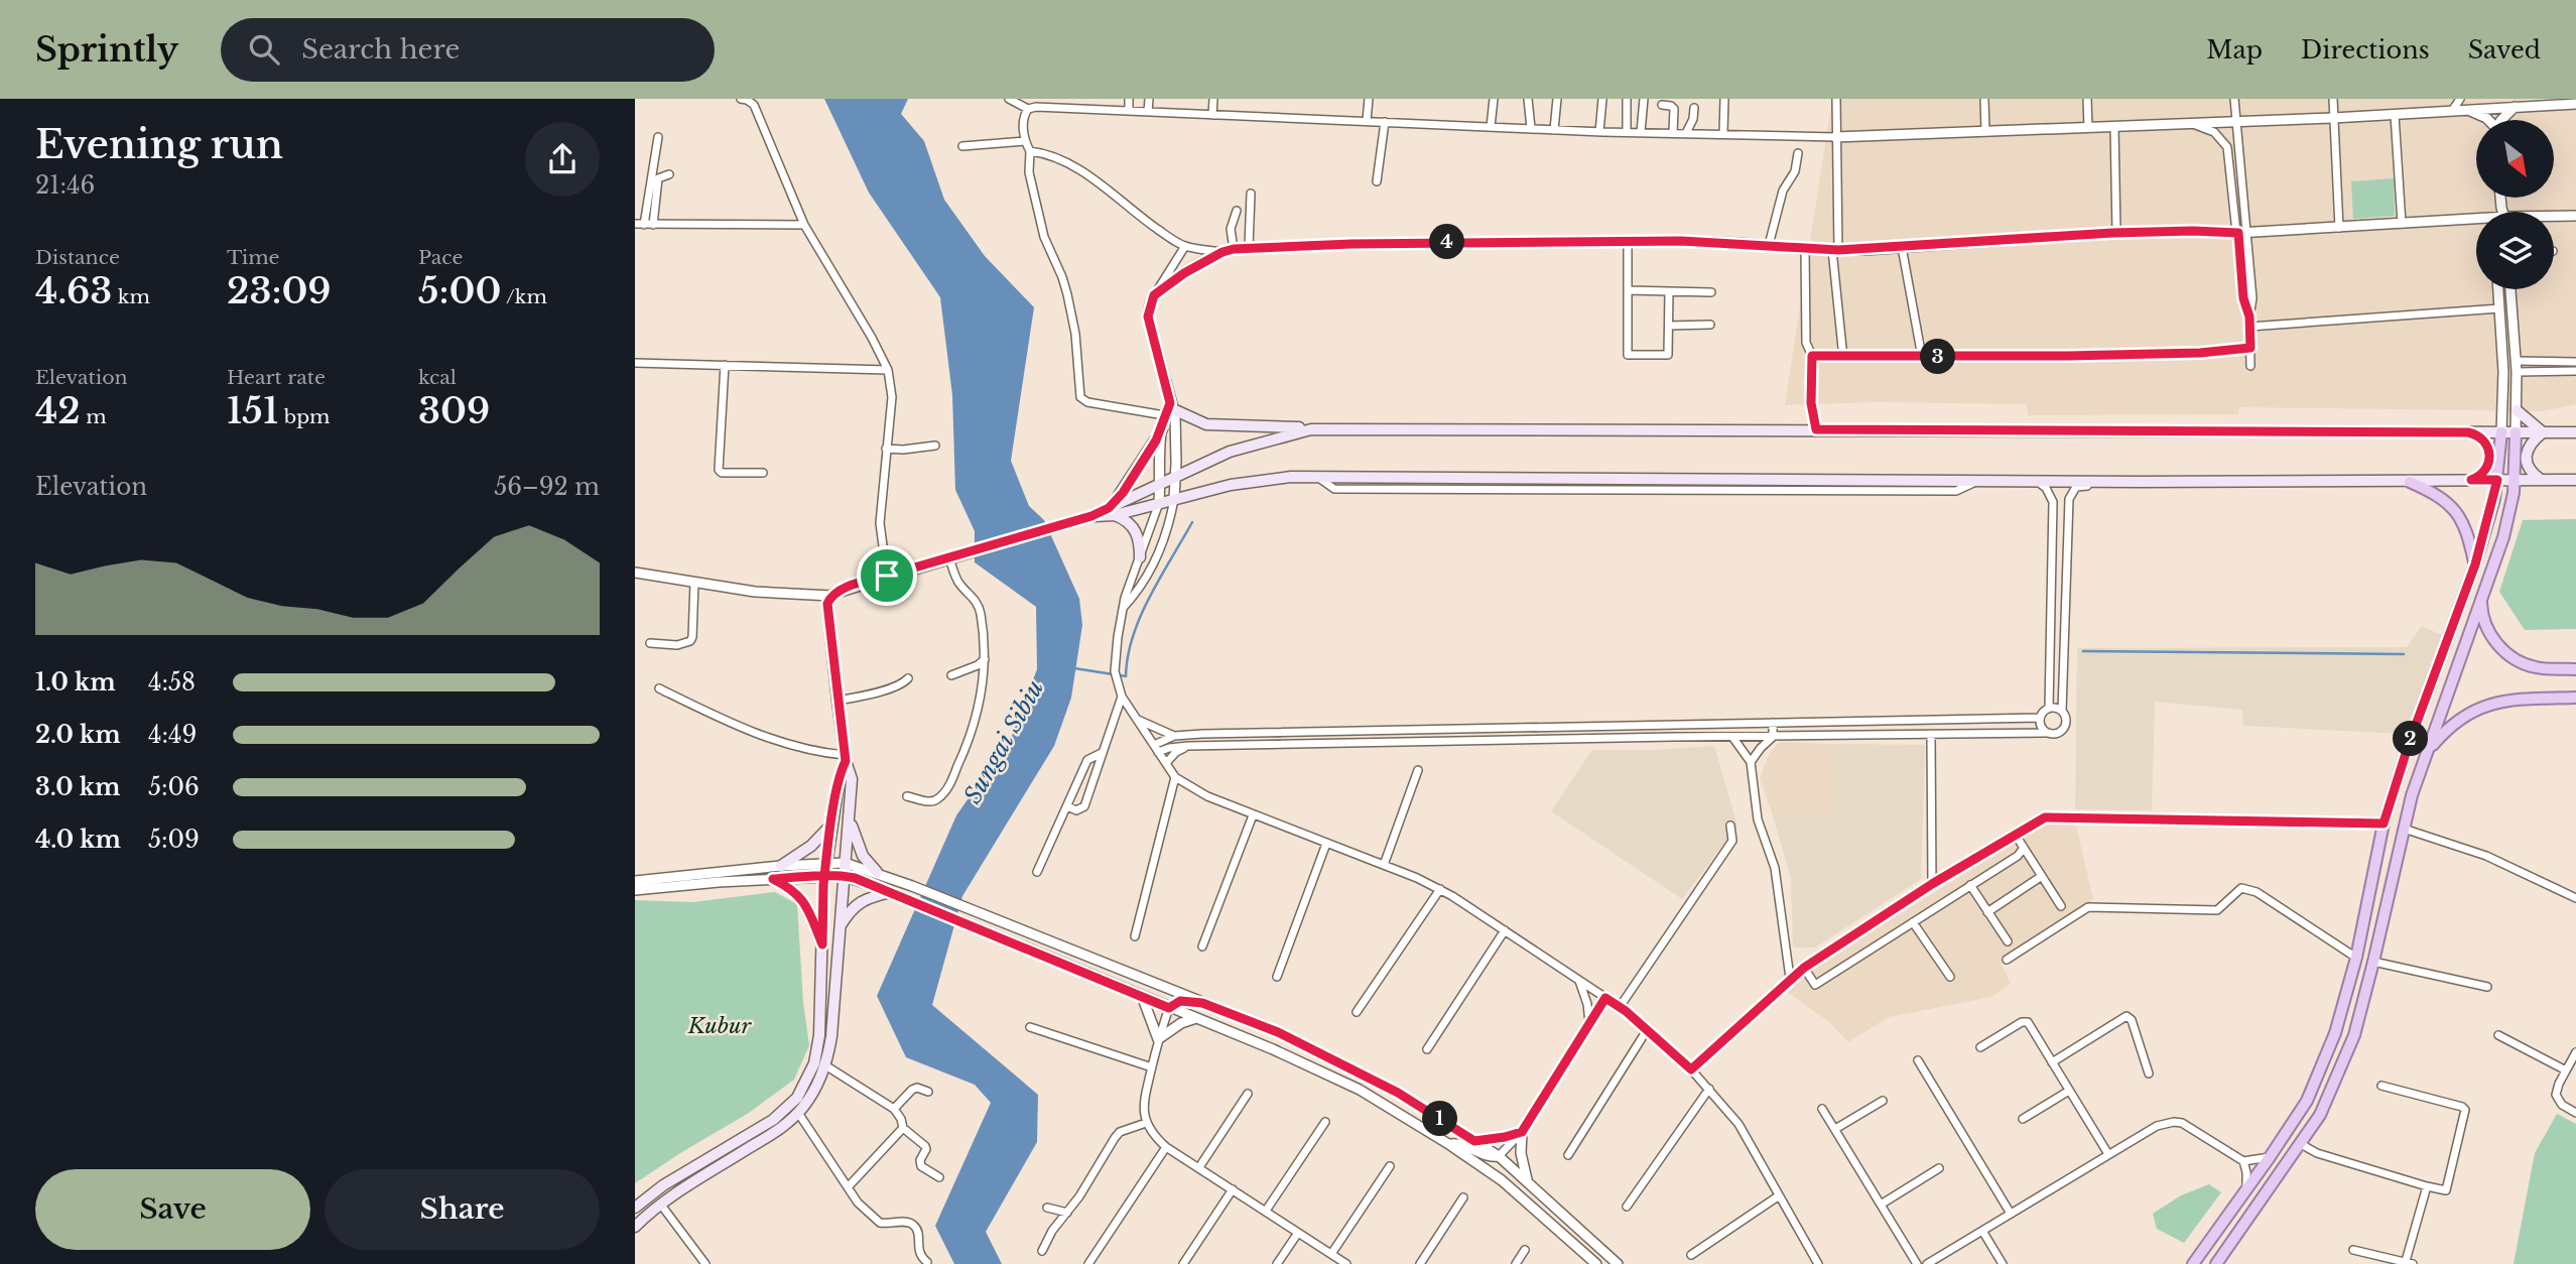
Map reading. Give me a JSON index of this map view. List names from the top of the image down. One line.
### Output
{"water":["Sungai Sibiu"],"parks":["Kubur"],"north":"bottom right","page":{"header":"Sprintly","search":"Search here","nav":["Map","Directions","Saved"],"heading":["Evening run","21:46"],"stats":[["Distance","4.63 km"],["Time","23:09"],["Pace","5:00 /km"],["Elevation","42 m"],["Heart rate","151 bpm"],["kcal","309"]],"pins":["4","3","2","1"],"chart":["Elevation","56–92 m"],"list":[{"name":"1.0 km","note":"4:58"},{"name":"2.0 km","note":"4:49"},{"name":"3.0 km","note":"5:06"},{"name":"4.0 km","note":"5:09"}],"buttons":["Save","Share"]}}
